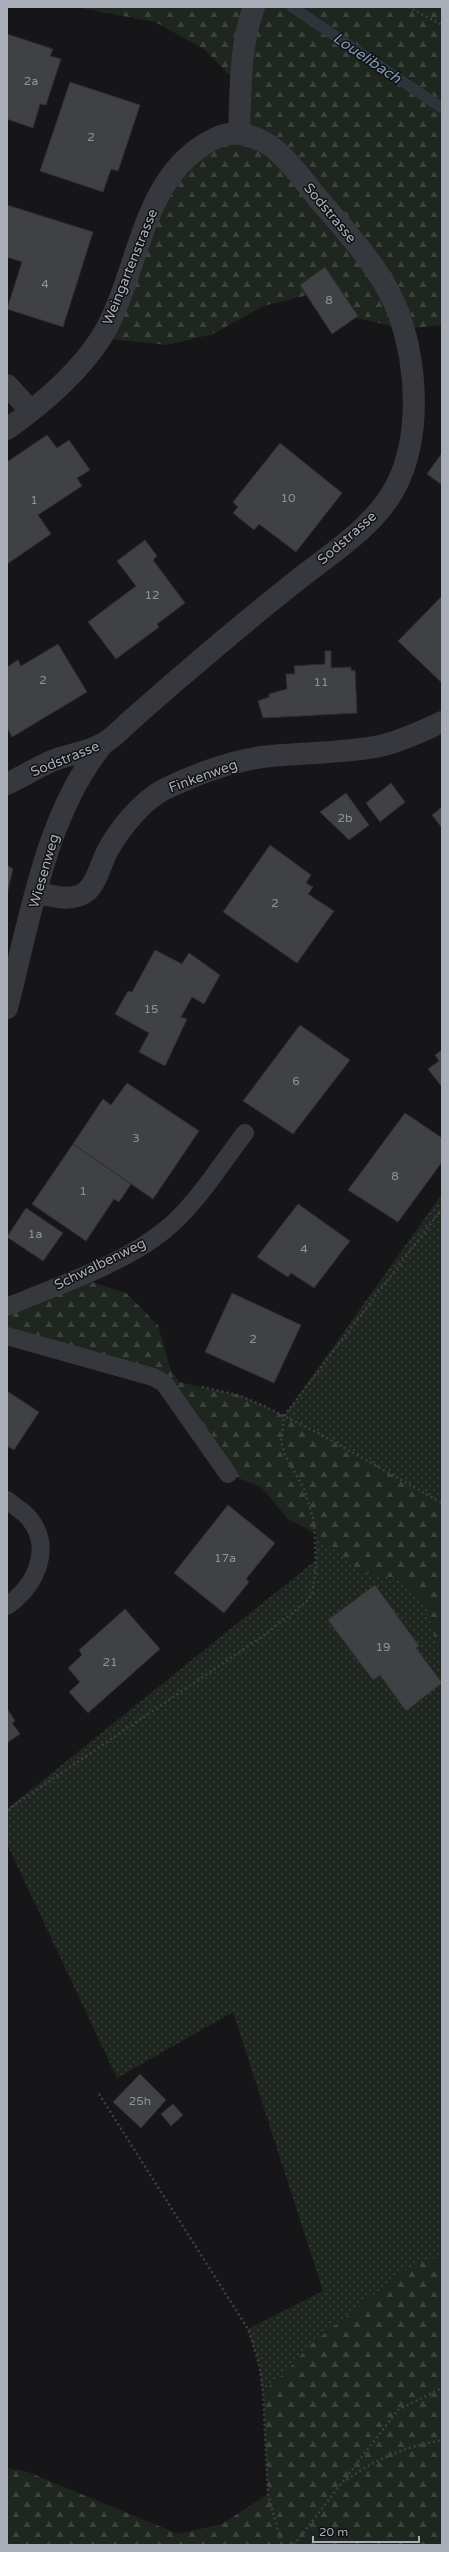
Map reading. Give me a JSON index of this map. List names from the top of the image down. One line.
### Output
{"streets":{"street":["Sodstrasse","Weingartenstrasse","Finkenweg","Wiesenweg"],"lane":["Schwalbenweg"]},"crossings":[["Sodstrasse","Weingartenstrasse"],["Sodstrasse","Wiesenweg"],["Finkenweg","Wiesenweg"]],"water":["Louelibach"],"house_numbers":["2a","2","4","8","10","1","12","2","11","2b","2","15","6","3","8","1","1a","4","2","17a","19","21","25h"],"scale_bar":"20 m"}
